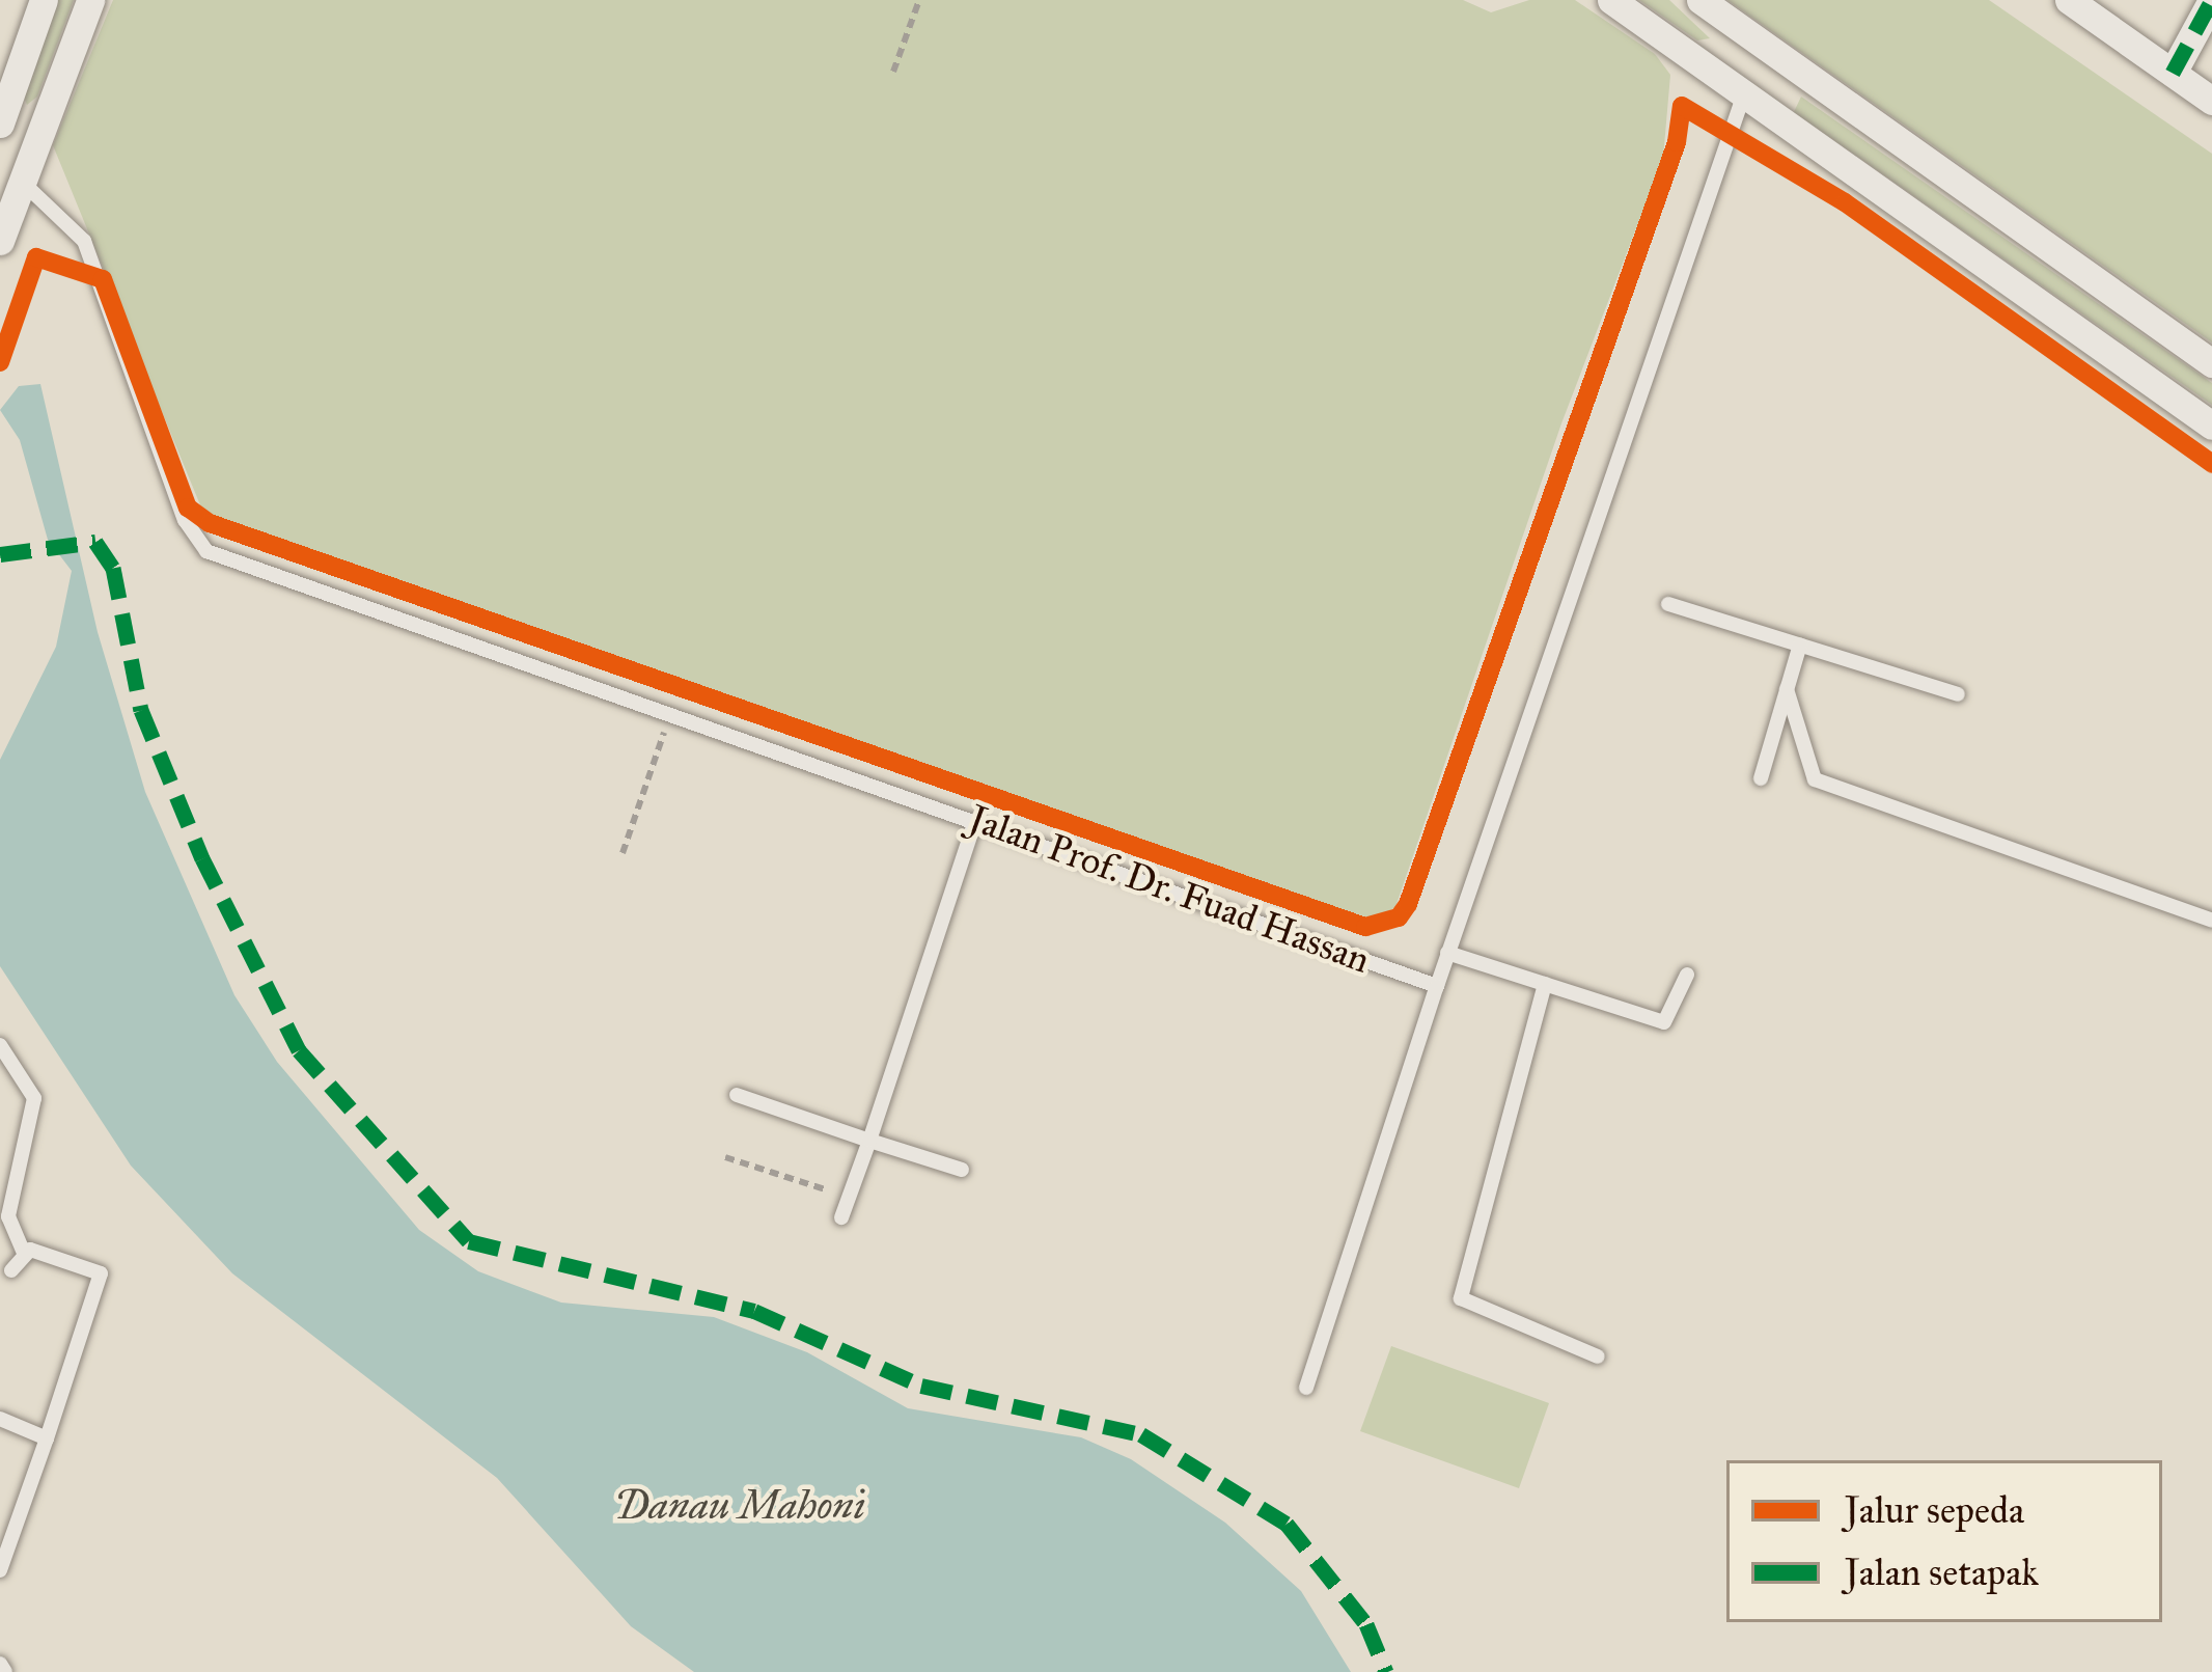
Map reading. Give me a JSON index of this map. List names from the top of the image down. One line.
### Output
{"streets":{"lane":["Jalan Prof. Dr. Fuad Hassan"]},"water":["Danau Mahoni"],"legend":["Jalur sepeda","Jalan setapak"]}
